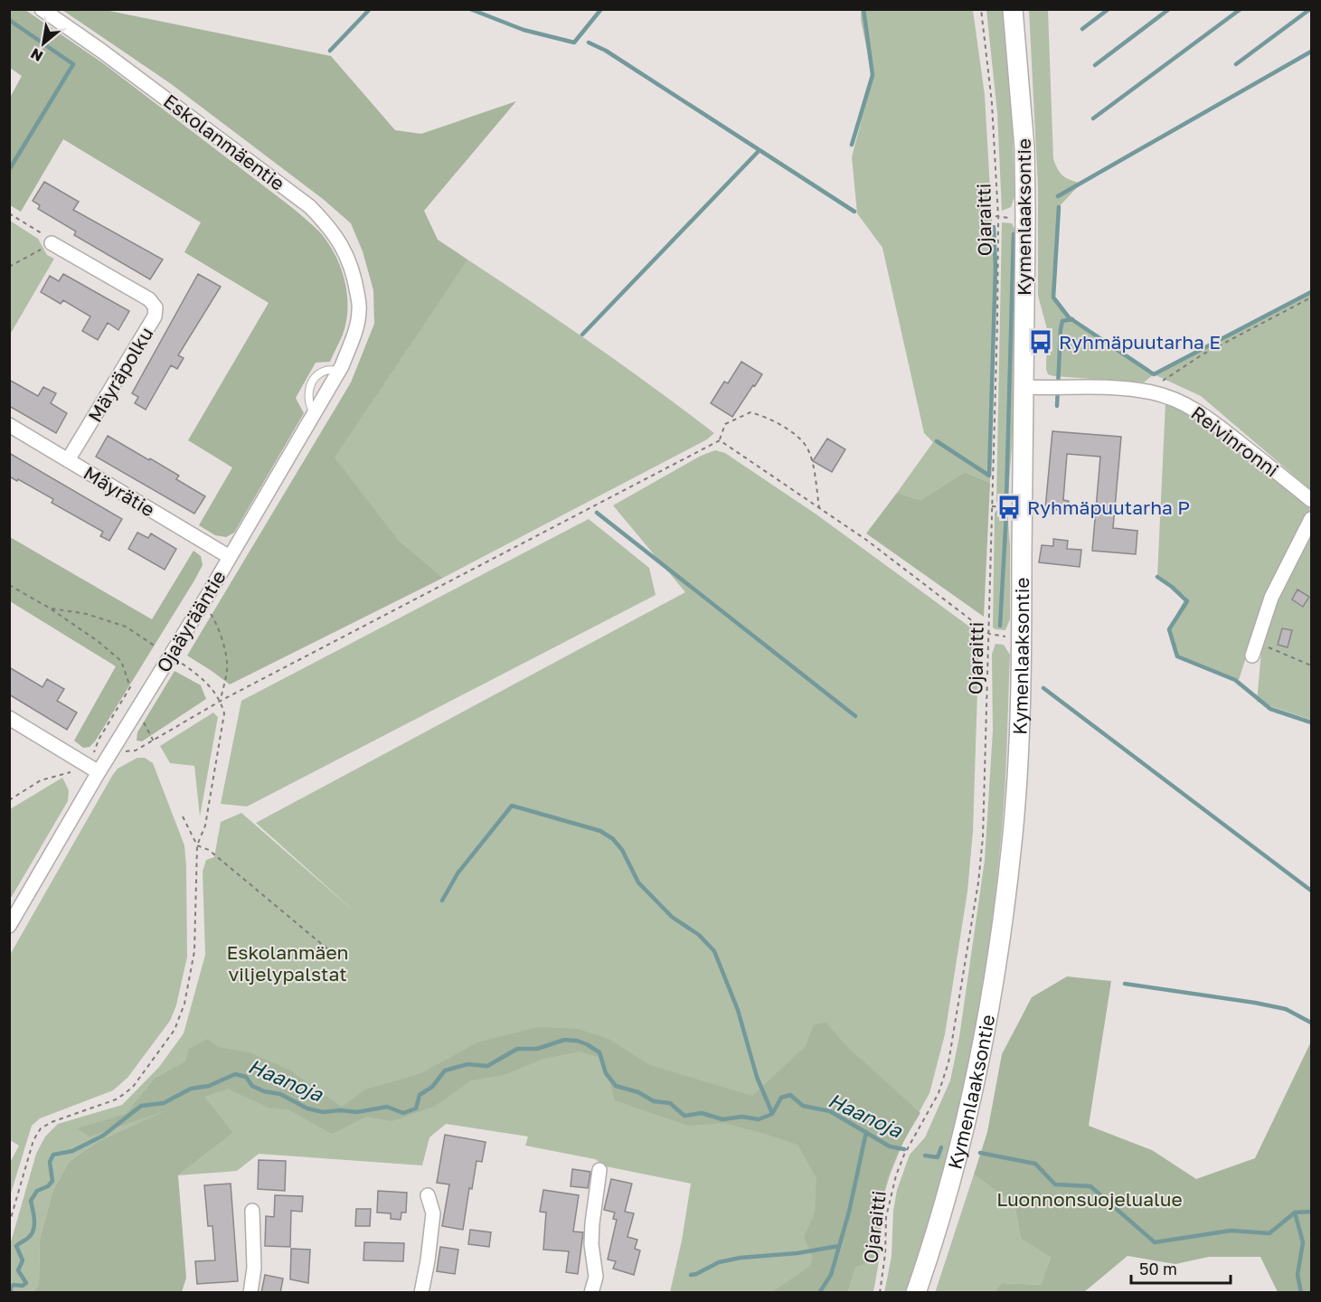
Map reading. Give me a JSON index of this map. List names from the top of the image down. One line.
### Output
{"streets":{"main road":["Kymenlaaksontie"],"street":["Eskolanmäentie","Mäyräpolku","Reivinronni","Mäyrätie","Ojaäyrääntie"],"path":["Ojaraitti"]},"crossings":[["Eskolanmäentie","Ojaäyrääntie"],["Kymenlaaksontie","Reivinronni"],["Mäyräpolku","Mäyrätie"],["Mäyrätie","Ojaäyrääntie"]],"water":["Haanoja"],"parks":["Eskolanmäen viljelypalstat","Luonnonsuojelualue"],"places":{"bus stop":["Ryhmäpuutarha E","Ryhmäpuutarha P"]},"scale_bar":"50 m","north":"bottom left"}
